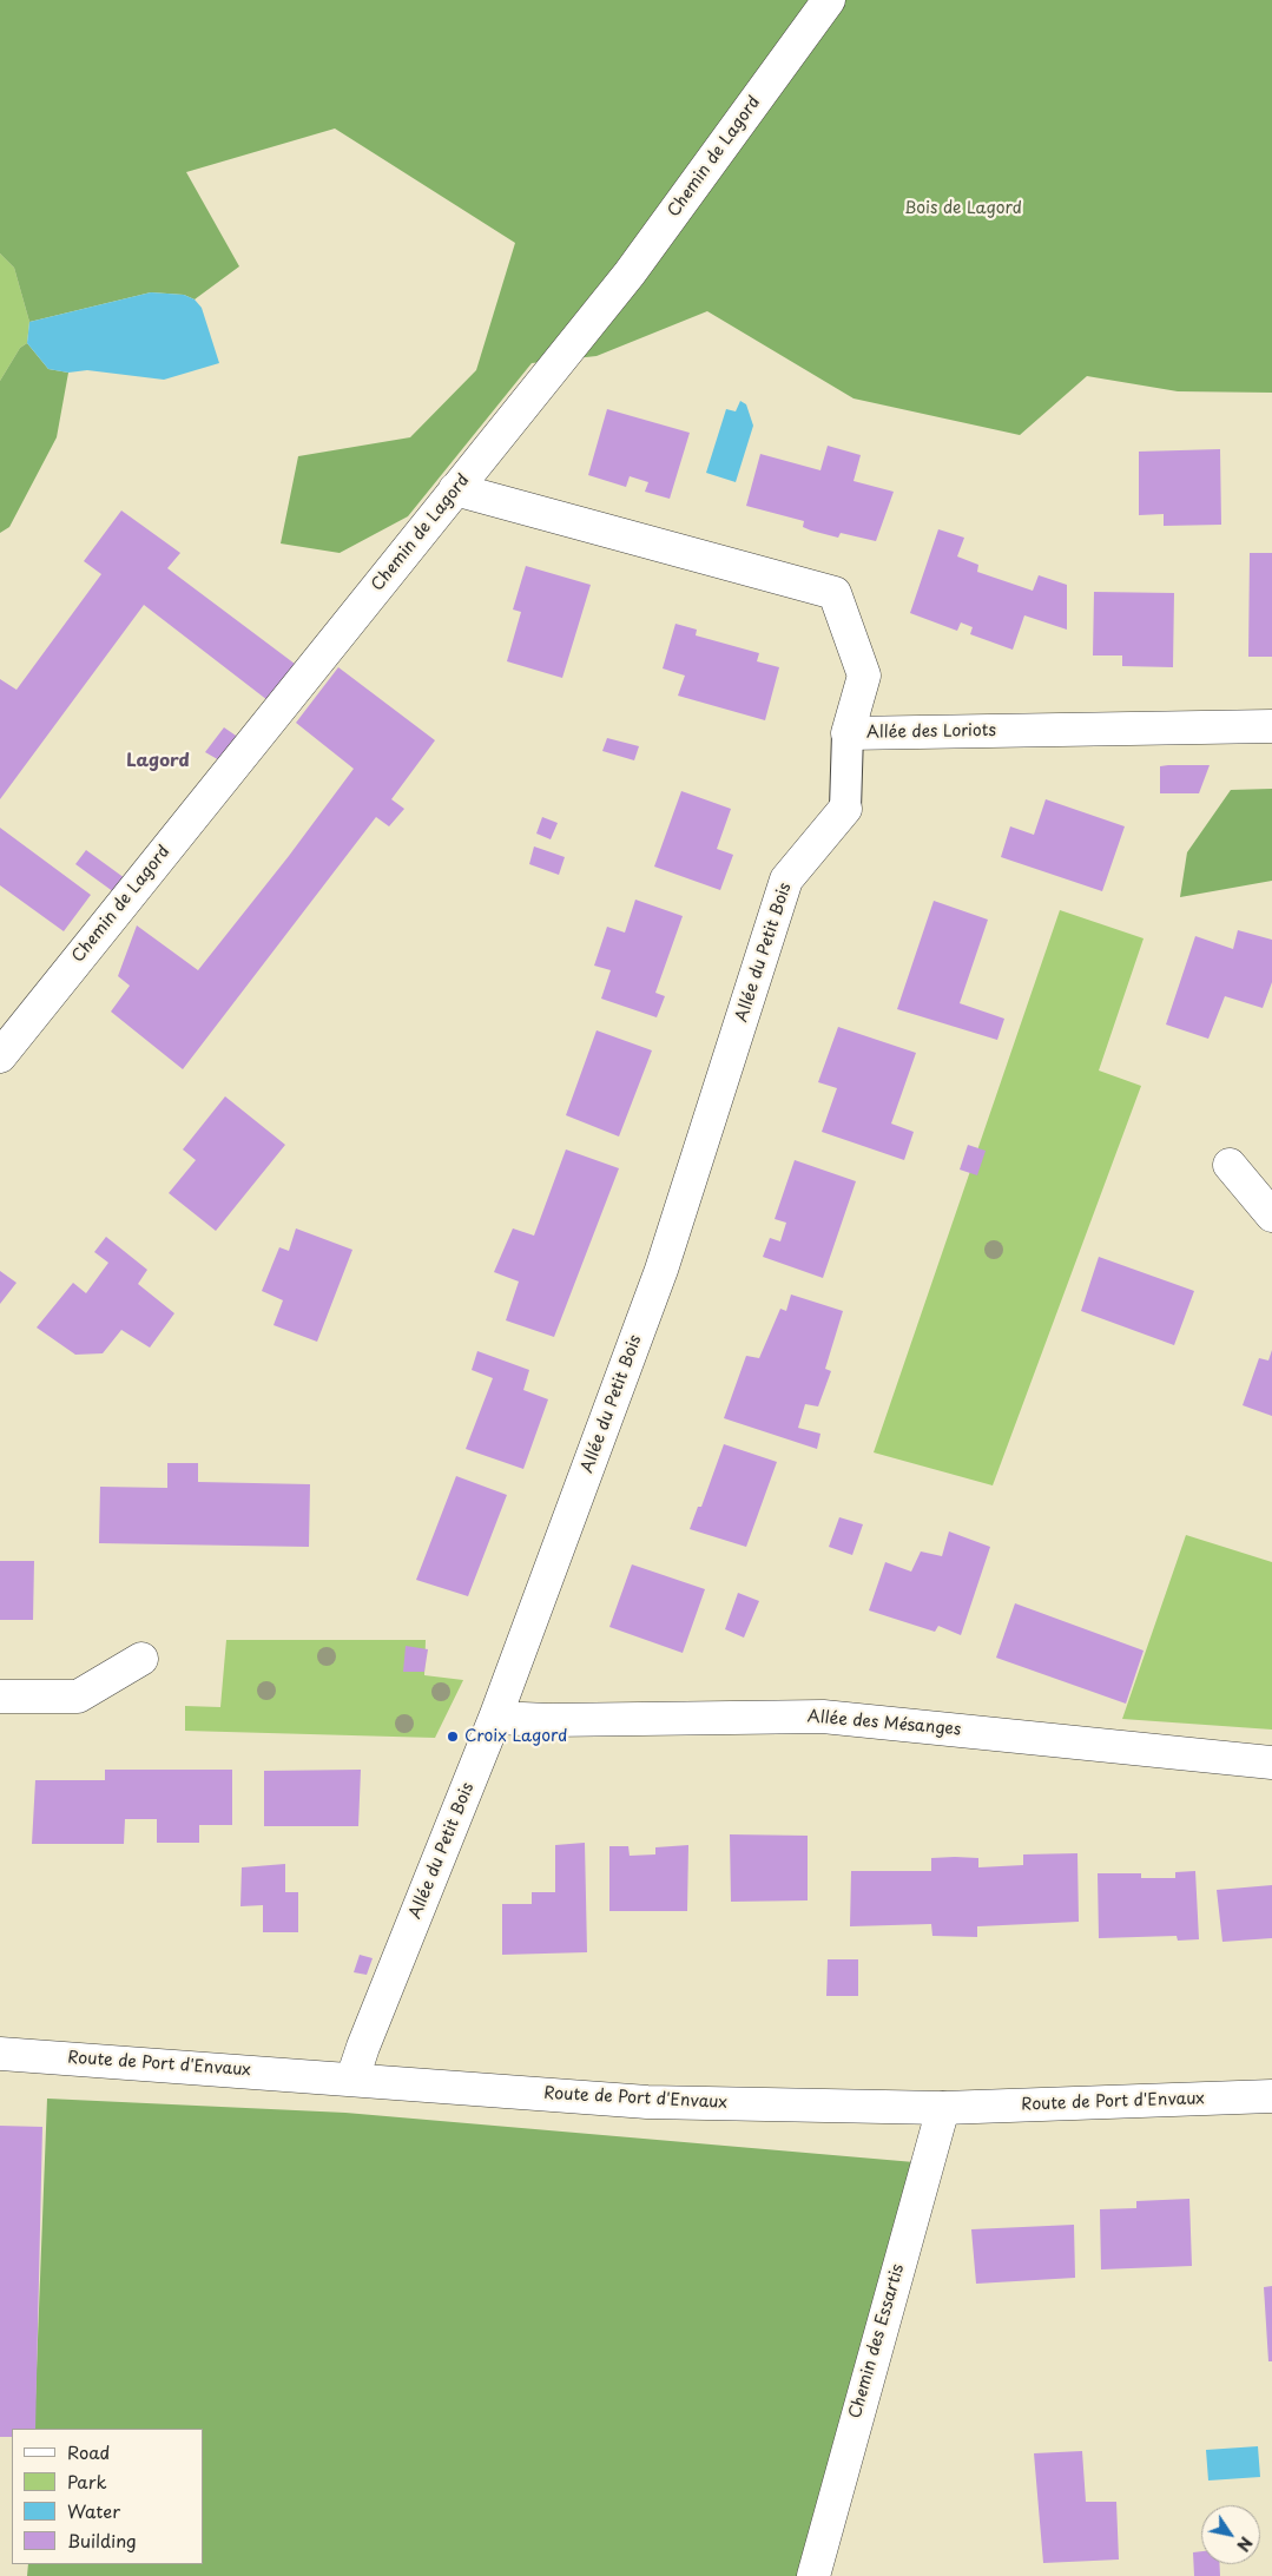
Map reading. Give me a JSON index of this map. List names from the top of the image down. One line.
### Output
{"streets":{"street":["Chemin de Lagord","Allée des Loriots","Allée du Petit Bois","Allée des Mésanges","Route de Port d'Envaux","Chemin des Essartis"]},"crossings":[["Chemin de Lagord","Allée des Loriots"],["Allée des Loriots","Allée du Petit Bois"],["Allée du Petit Bois","Allée des Mésanges"],["Allée du Petit Bois","Route de Port d'Envaux"],["Route de Port d'Envaux","Chemin des Essartis"]],"districts":["Lagord"],"parks":["Bois de Lagord"],"places":["Croix Lagord"],"legend":["Road","Park","Water","Building"],"north":"bottom right"}
